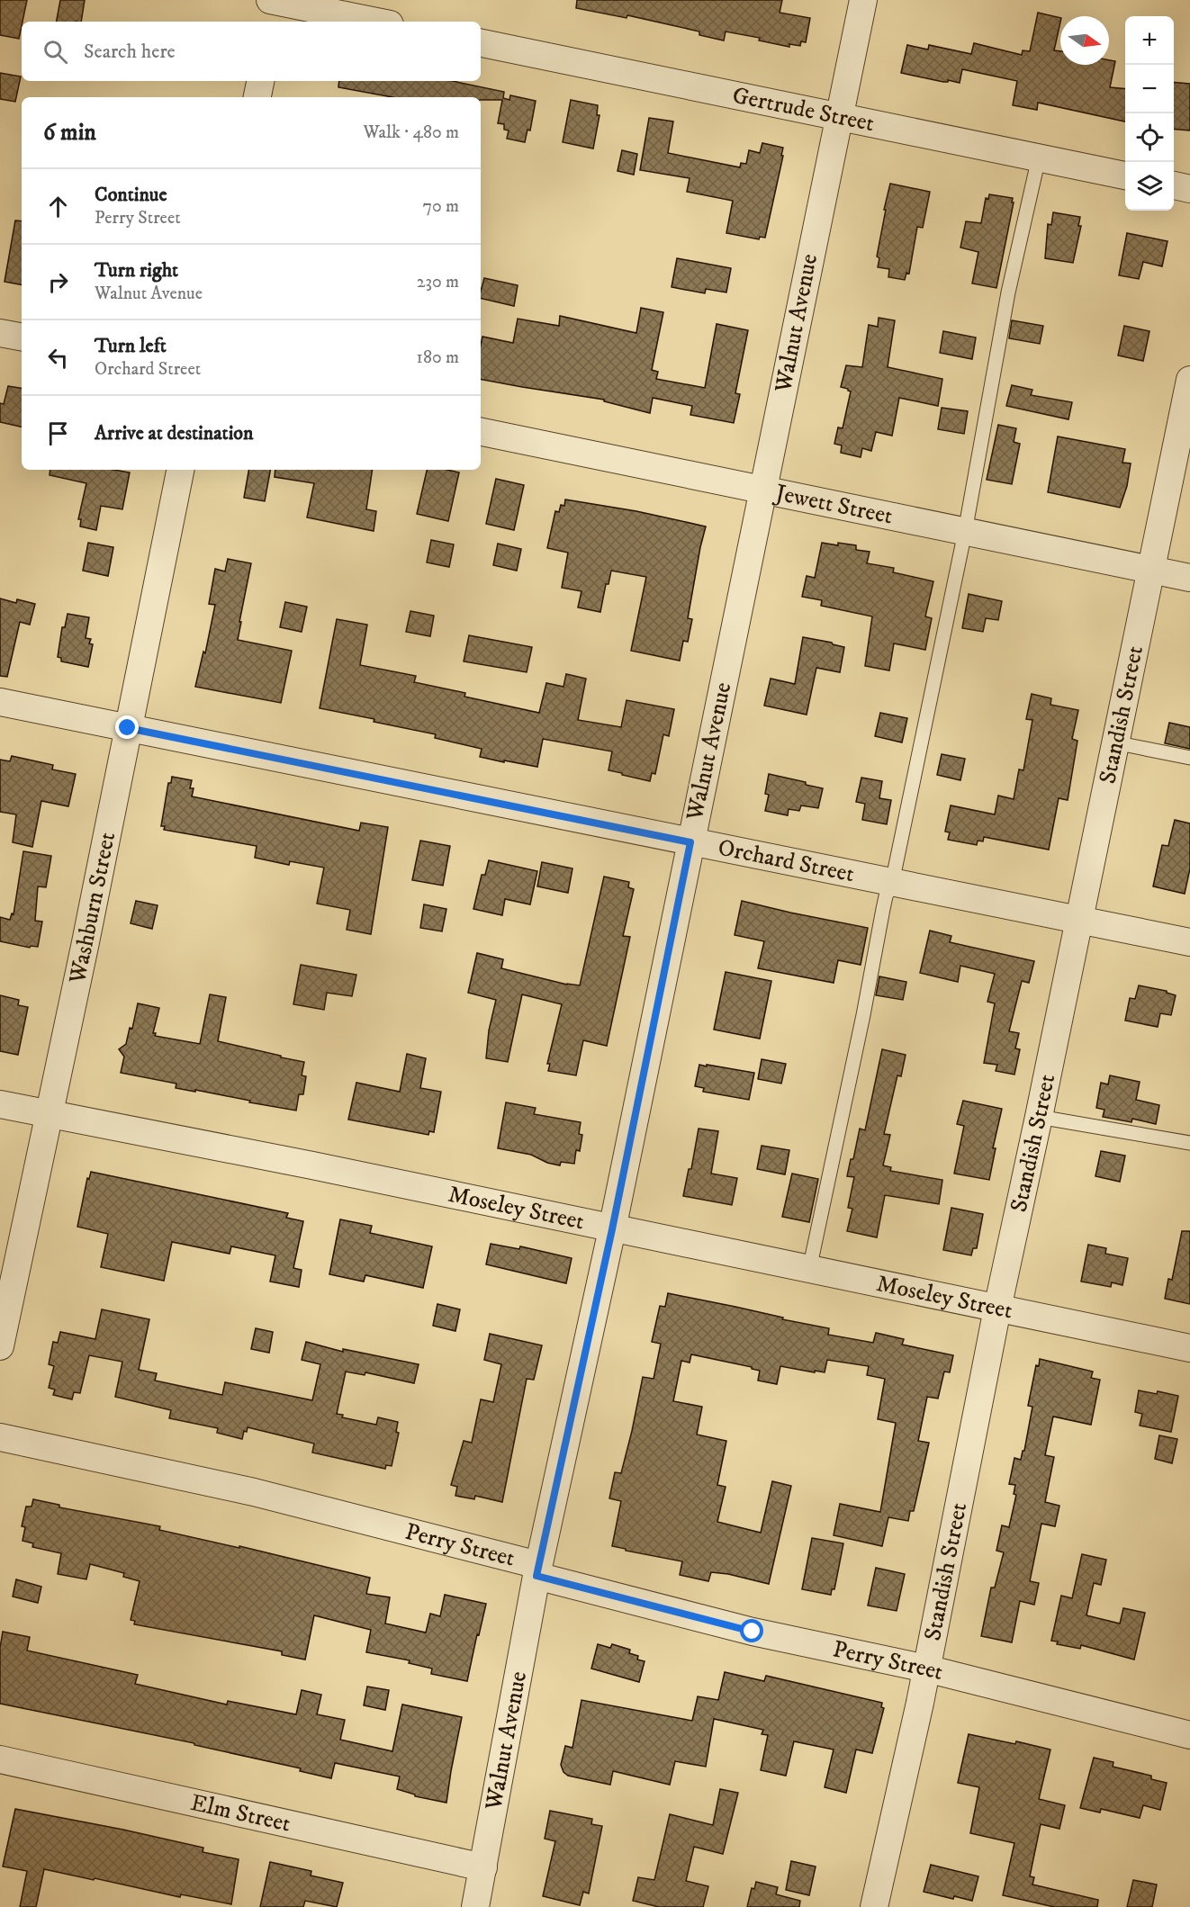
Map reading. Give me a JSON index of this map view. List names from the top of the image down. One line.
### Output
{"streets":{"street":["Gertrude Street","Walnut Avenue","Jewett Street","Standish Street","Orchard Street","Washburn Street","Moseley Street","Perry Street","Elm Street"]},"crossings":[["Gertrude Street","Walnut Avenue"],["Walnut Avenue","Jewett Street"],["Walnut Avenue","Orchard Street"],["Walnut Avenue","Moseley Street"],["Walnut Avenue","Perry Street"],["Walnut Avenue","Elm Street"],["Jewett Street","Standish Street"],["Standish Street","Orchard Street"],["Standish Street","Moseley Street"],["Standish Street","Perry Street"],["Orchard Street","Washburn Street"],["Washburn Street","Moseley Street"]],"north":"right","page":{"map_buttons":["+","−"],"search":"Search here","heading":["6 min","Walk · 480 m"],"list":[["Continue","Perry Street","70 m"],["Turn right","Walnut Avenue","230 m"],["Turn left","Orchard Street","180 m"],"Arrive at destination"]}}
